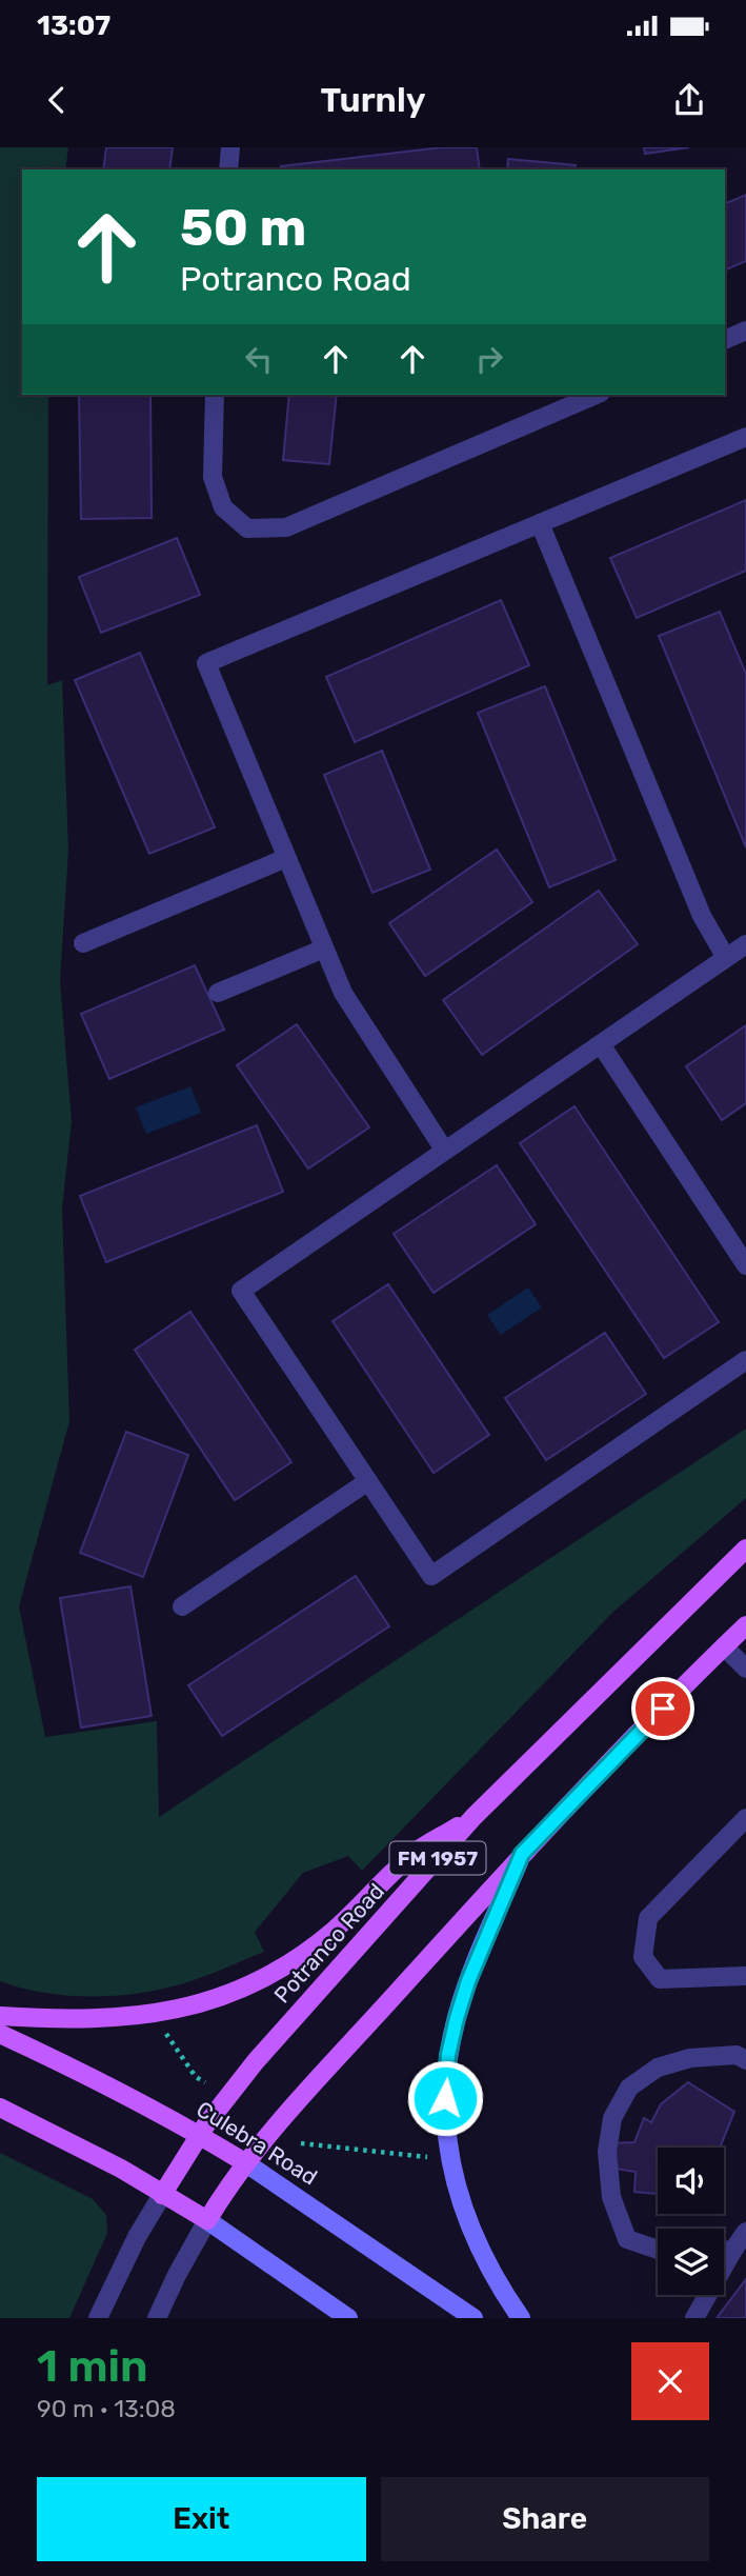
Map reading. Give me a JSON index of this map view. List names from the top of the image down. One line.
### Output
{"streets":{"main road":["FM 1957","Potranco Road","Culebra Road"]},"crossings":[["FM 1957","Culebra Road"],["Potranco Road","Culebra Road"]],"page":{"status":"13:07","header":"Turnly","turn":["50 m","Potranco Road"],"heading":["1 min","90 m · 13:08"],"buttons":["Exit","Share"]}}
